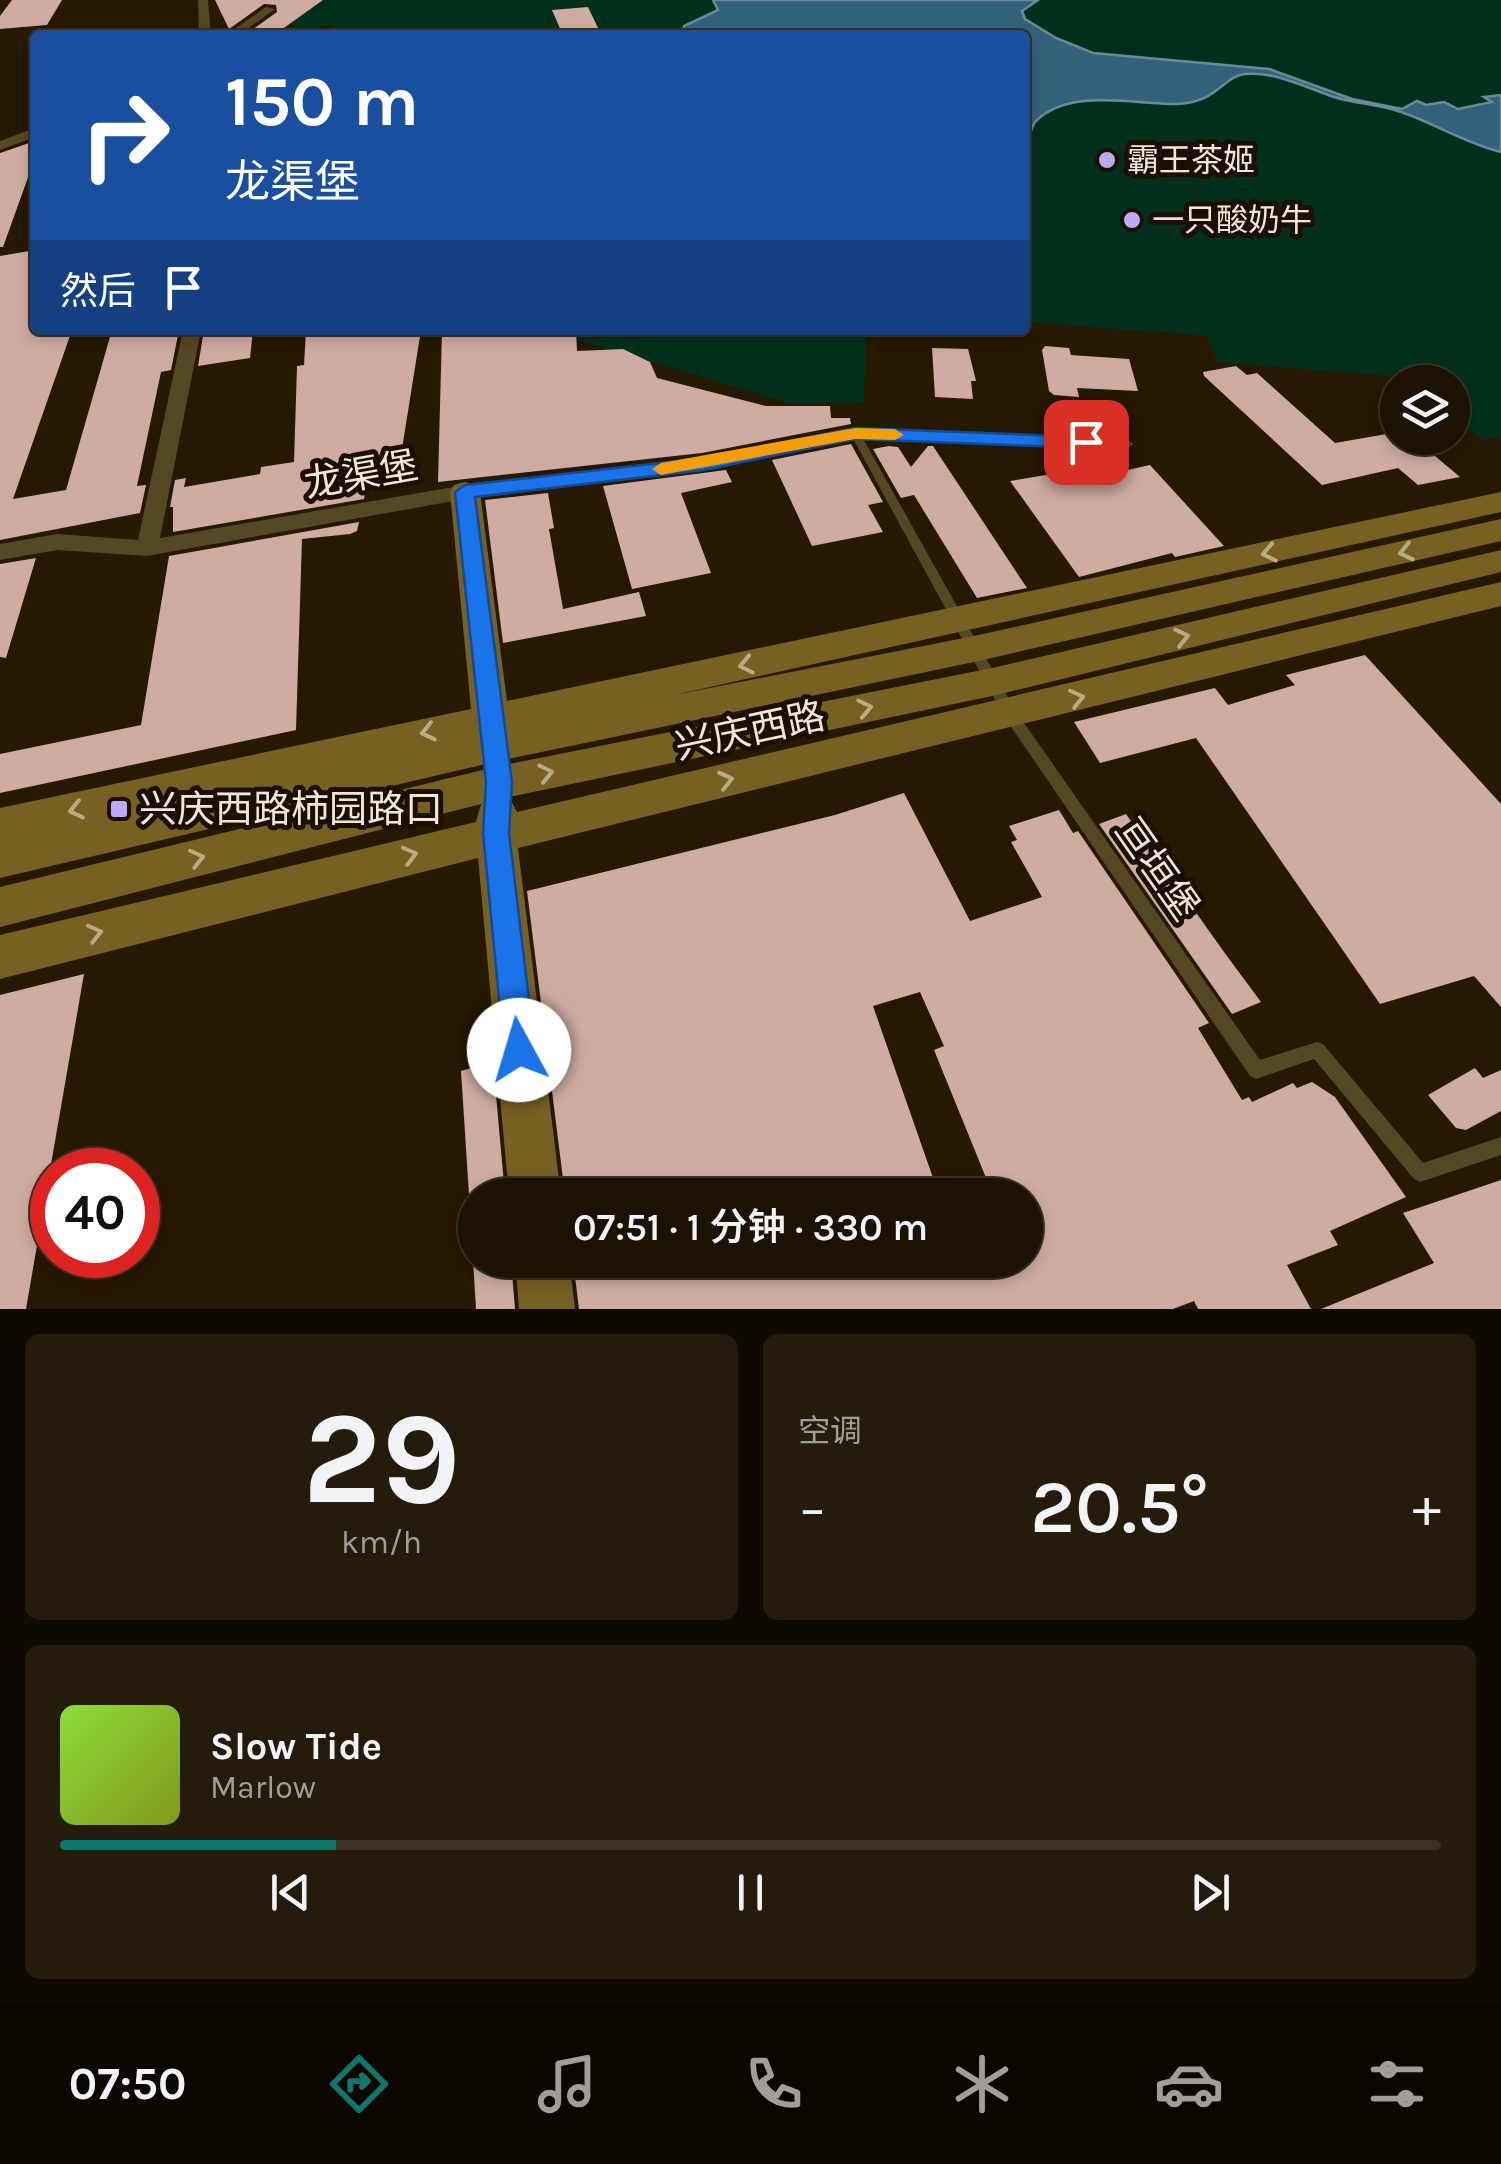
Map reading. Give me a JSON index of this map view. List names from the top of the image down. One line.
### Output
{"streets":{"street":["龙渠堡","兴庆西路"],"lane":["亘垣堡"]},"crossings":[["龙渠堡","亘垣堡"],["兴庆西路","亘垣堡"]],"places":{"other":["霸王茶姬","一只酸奶牛"],"transit":["兴庆西路柿园路口"]},"page":{"turn":["150 m","龙渠堡"],"then":"然后","limit":"40","trip":"07:51 · 1 分钟 · 330 m","tile":[["29","km/h"],"空调"],"heat":["−","20.5°","+"],"song":["Slow Tide","Marlow"],"tabs":"07:50"}}
